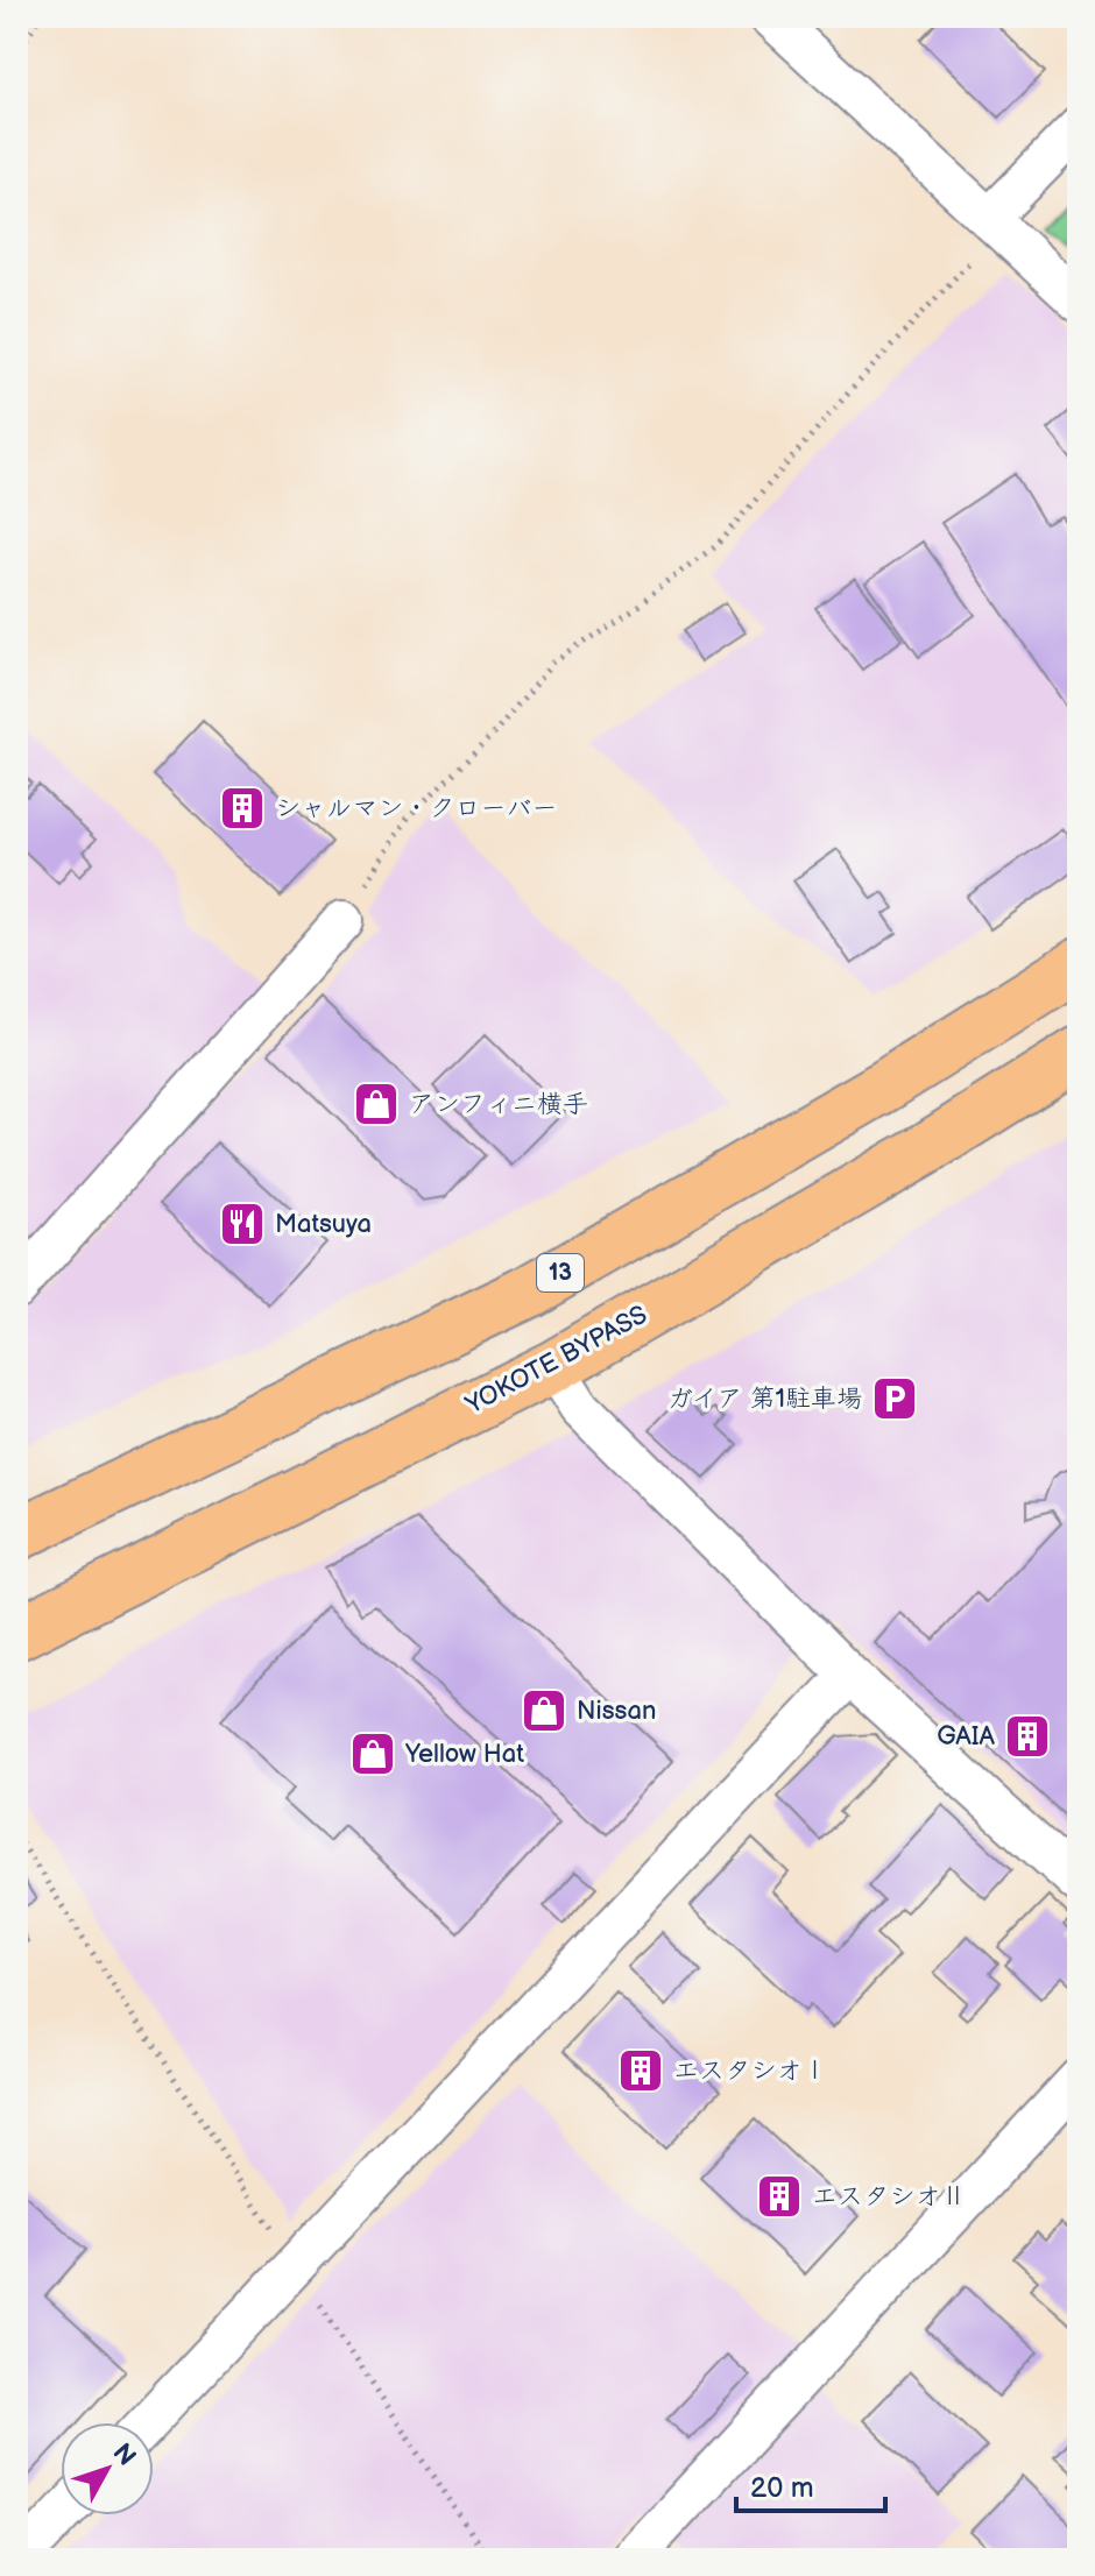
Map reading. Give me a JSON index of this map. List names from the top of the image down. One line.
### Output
{"streets":{"highway":["13","YOKOTE BYPASS"]},"places":{"building":["シャルマン・クローバー","GAIA","エスタシオⅠ","エスタシオⅡ"],"shop":["アンフィニ横手","Nissan","Yellow Hat"],"restaurant":["Matsuya"],"parking":["ガイア 第1駐車場"]},"scale_bar":"20 m","north":"top right"}
